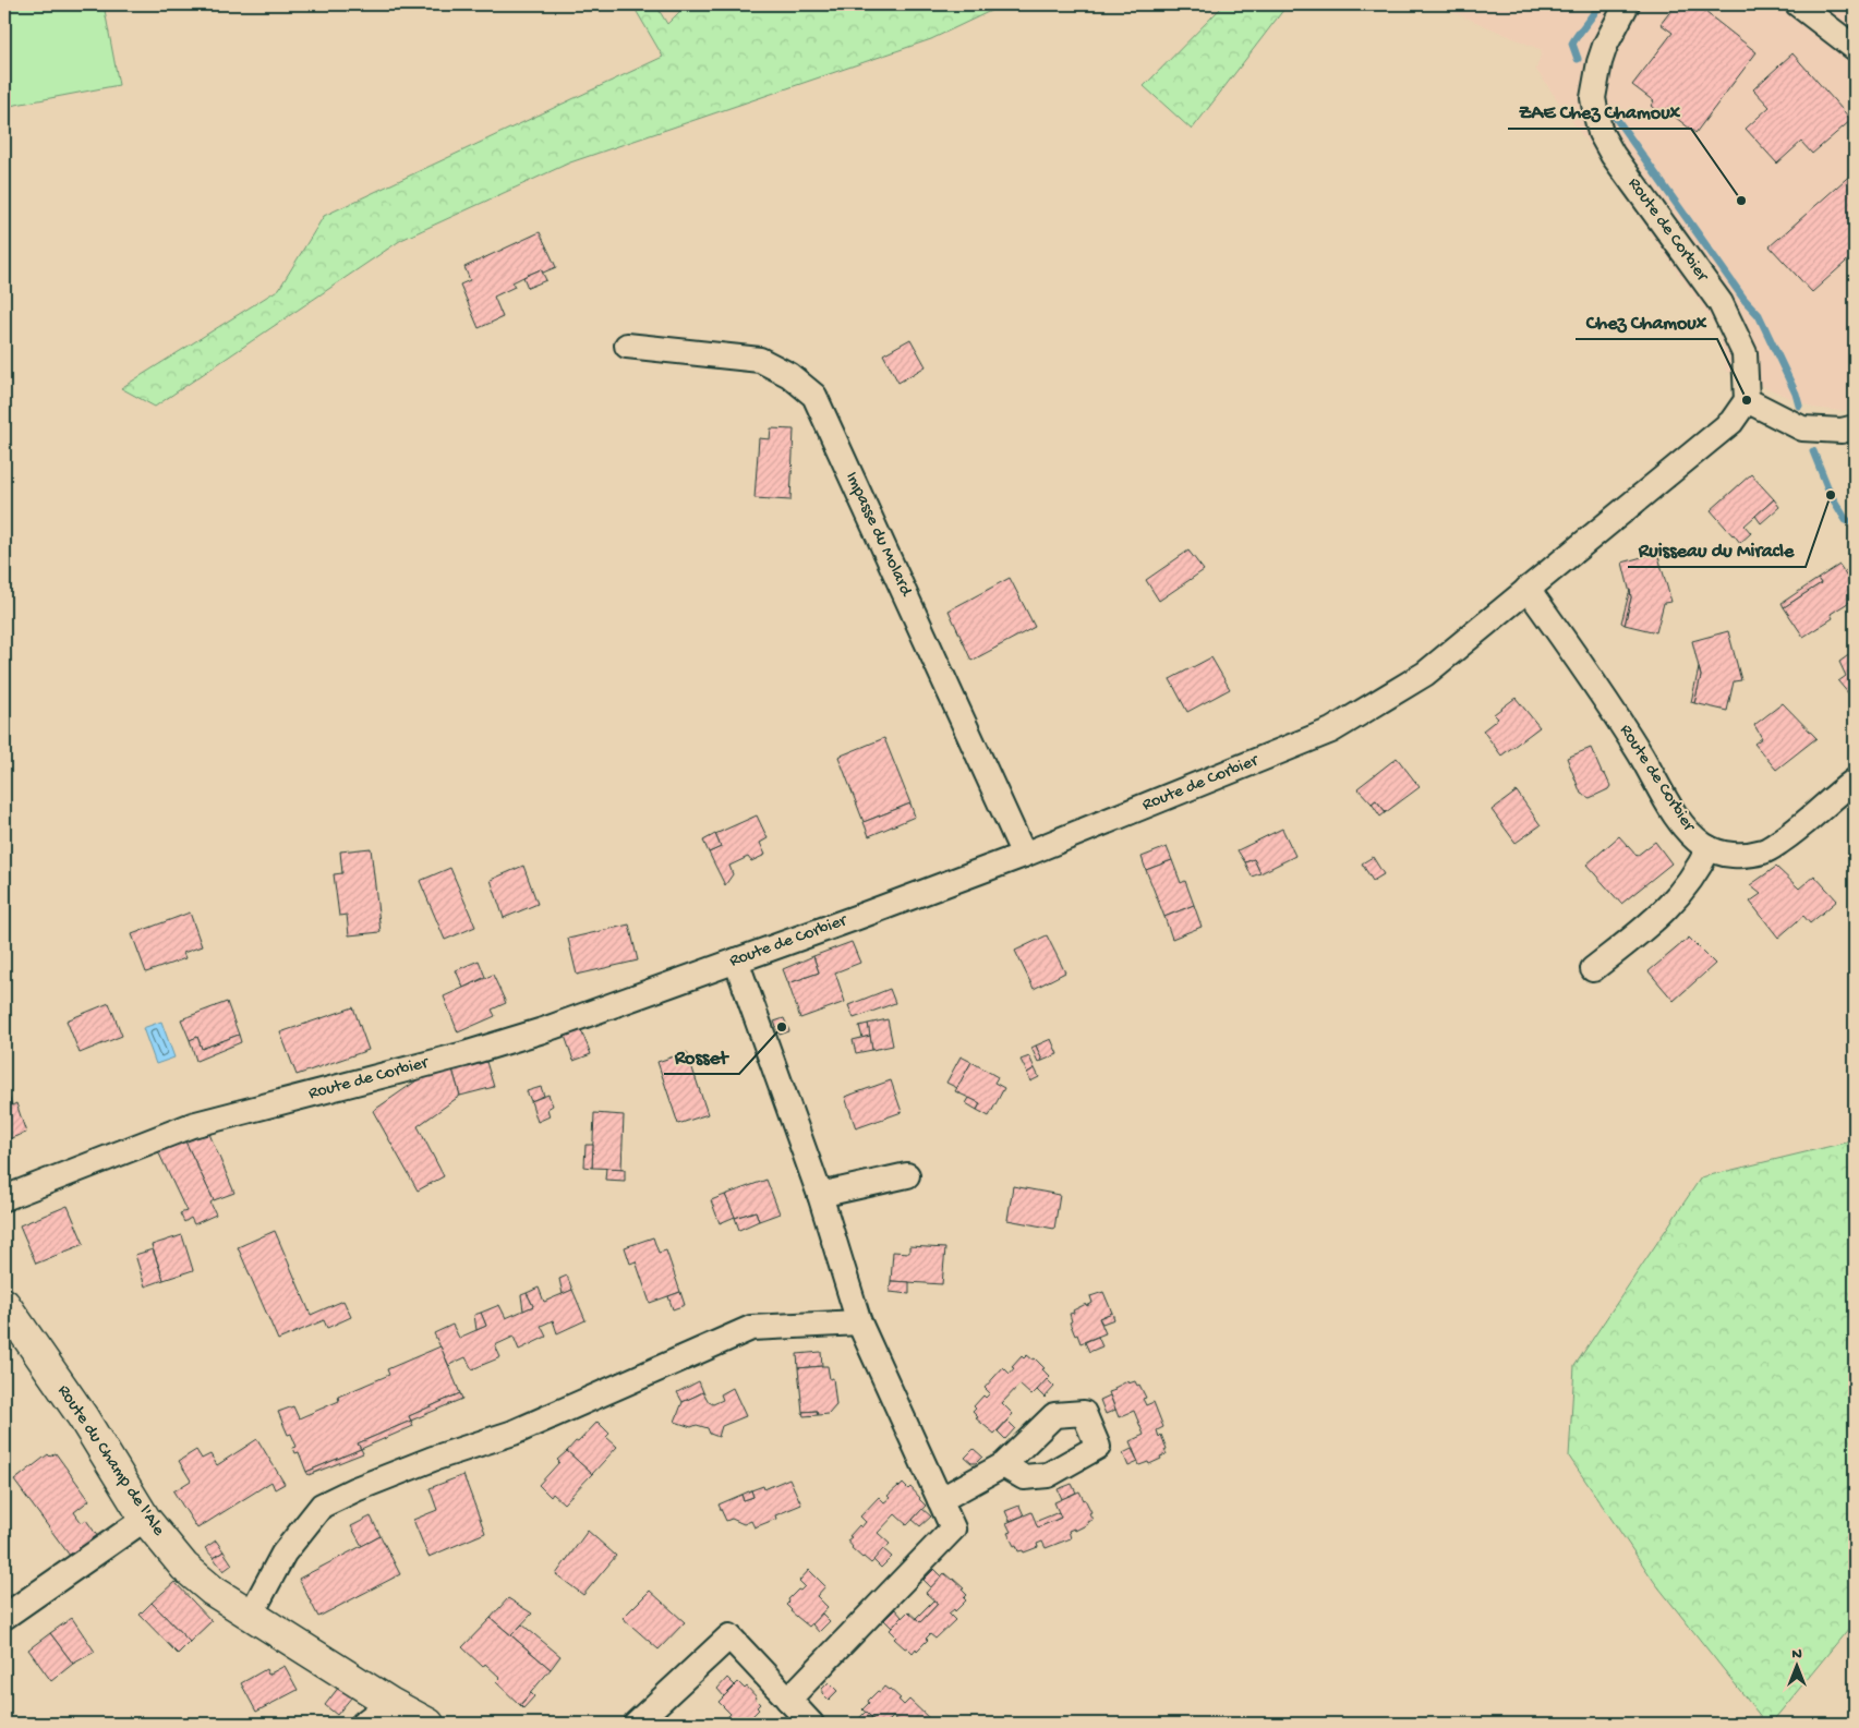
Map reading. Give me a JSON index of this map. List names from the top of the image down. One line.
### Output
{"streets":{"street":["Route de Corbier","Impasse du Molard","Route du Champ de l'Ale"]},"crossings":[["Route de Corbier","Impasse du Molard"]],"places":["ZAE Chez Chamoux","Chez Chamoux","Ruisseau du Miracle","Rosset"],"north":"top"}
